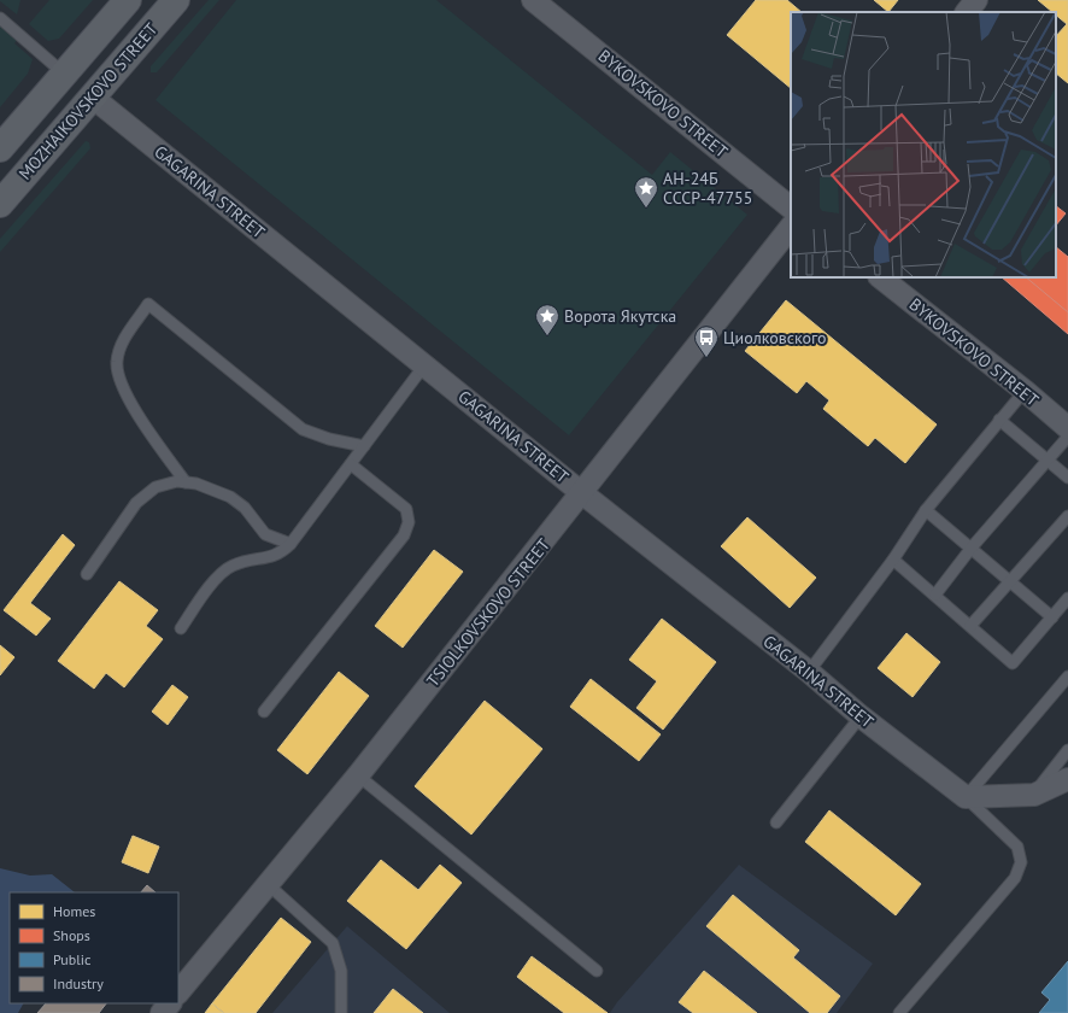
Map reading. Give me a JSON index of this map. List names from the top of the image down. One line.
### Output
{"streets":{"main road":["MOZHAIKOVSKOVO STREET","GAGARINA STREET"],"street":["BYKOVSKOVO STREET","TSIOLKOVSKOVO STREET"]},"crossings":[["MOZHAIKOVSKOVO STREET","GAGARINA STREET"],["GAGARINA STREET","TSIOLKOVSKOVO STREET"]],"places":{"place":["АН-24Б СССР-47755","Ворота Якутска"],"bus stop":["Циолковского"]},"legend":["Homes","Shops","Public","Industry"]}
